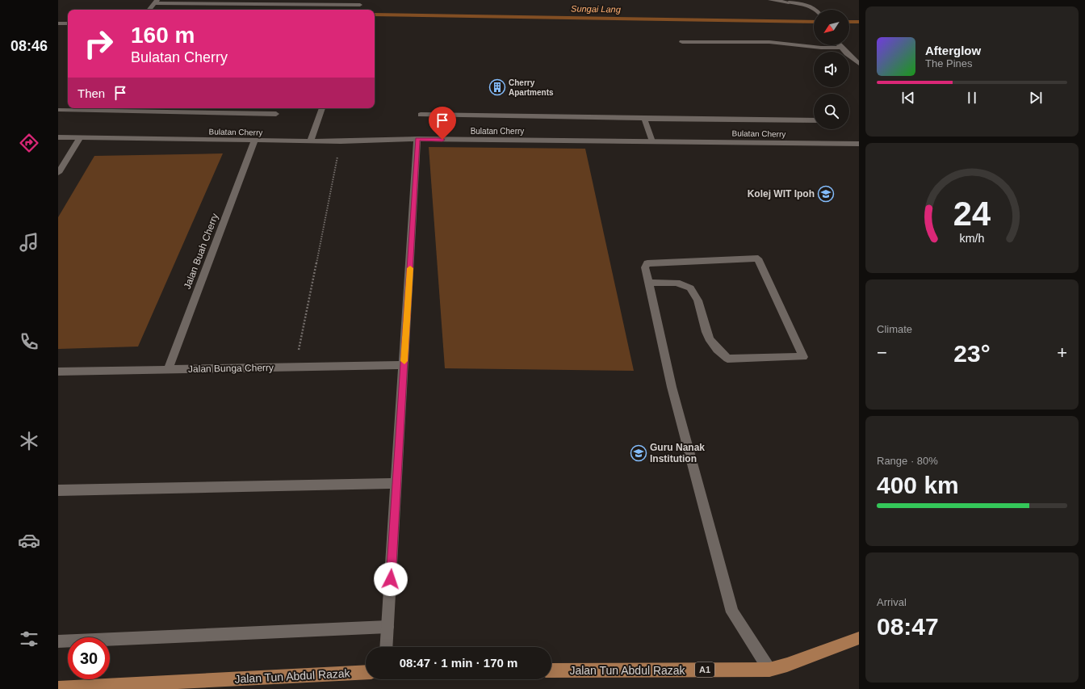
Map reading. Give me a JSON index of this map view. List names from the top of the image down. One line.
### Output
{"streets":{"main road":["A1","Jalan Tun Abdul Razak"],"street":["Bulatan Cherry","Jalan Buah Cherry","Jalan Bunga Cherry"]},"crossings":[["Bulatan Cherry","Jalan Buah Cherry"],["Jalan Buah Cherry","Jalan Bunga Cherry"]],"water":["Sungai Lang"],"places":{"building":["Cherry Apartments"],"school or university":["Kolej WIT Ipoh","Guru Nanak Institution"]},"north":"bottom left","page":{"tabs":"08:46","turn":["160 m","Bulatan Cherry"],"song":["Afterglow","The Pines"],"then":"Then","tile":["Climate",["Range · 80%","400 km"],["Arrival","08:47"]],"heat":["−","23°","+"],"limit":"30","trip":"08:47 · 1 min · 170 m","gauge":["24","km/h"]}}
